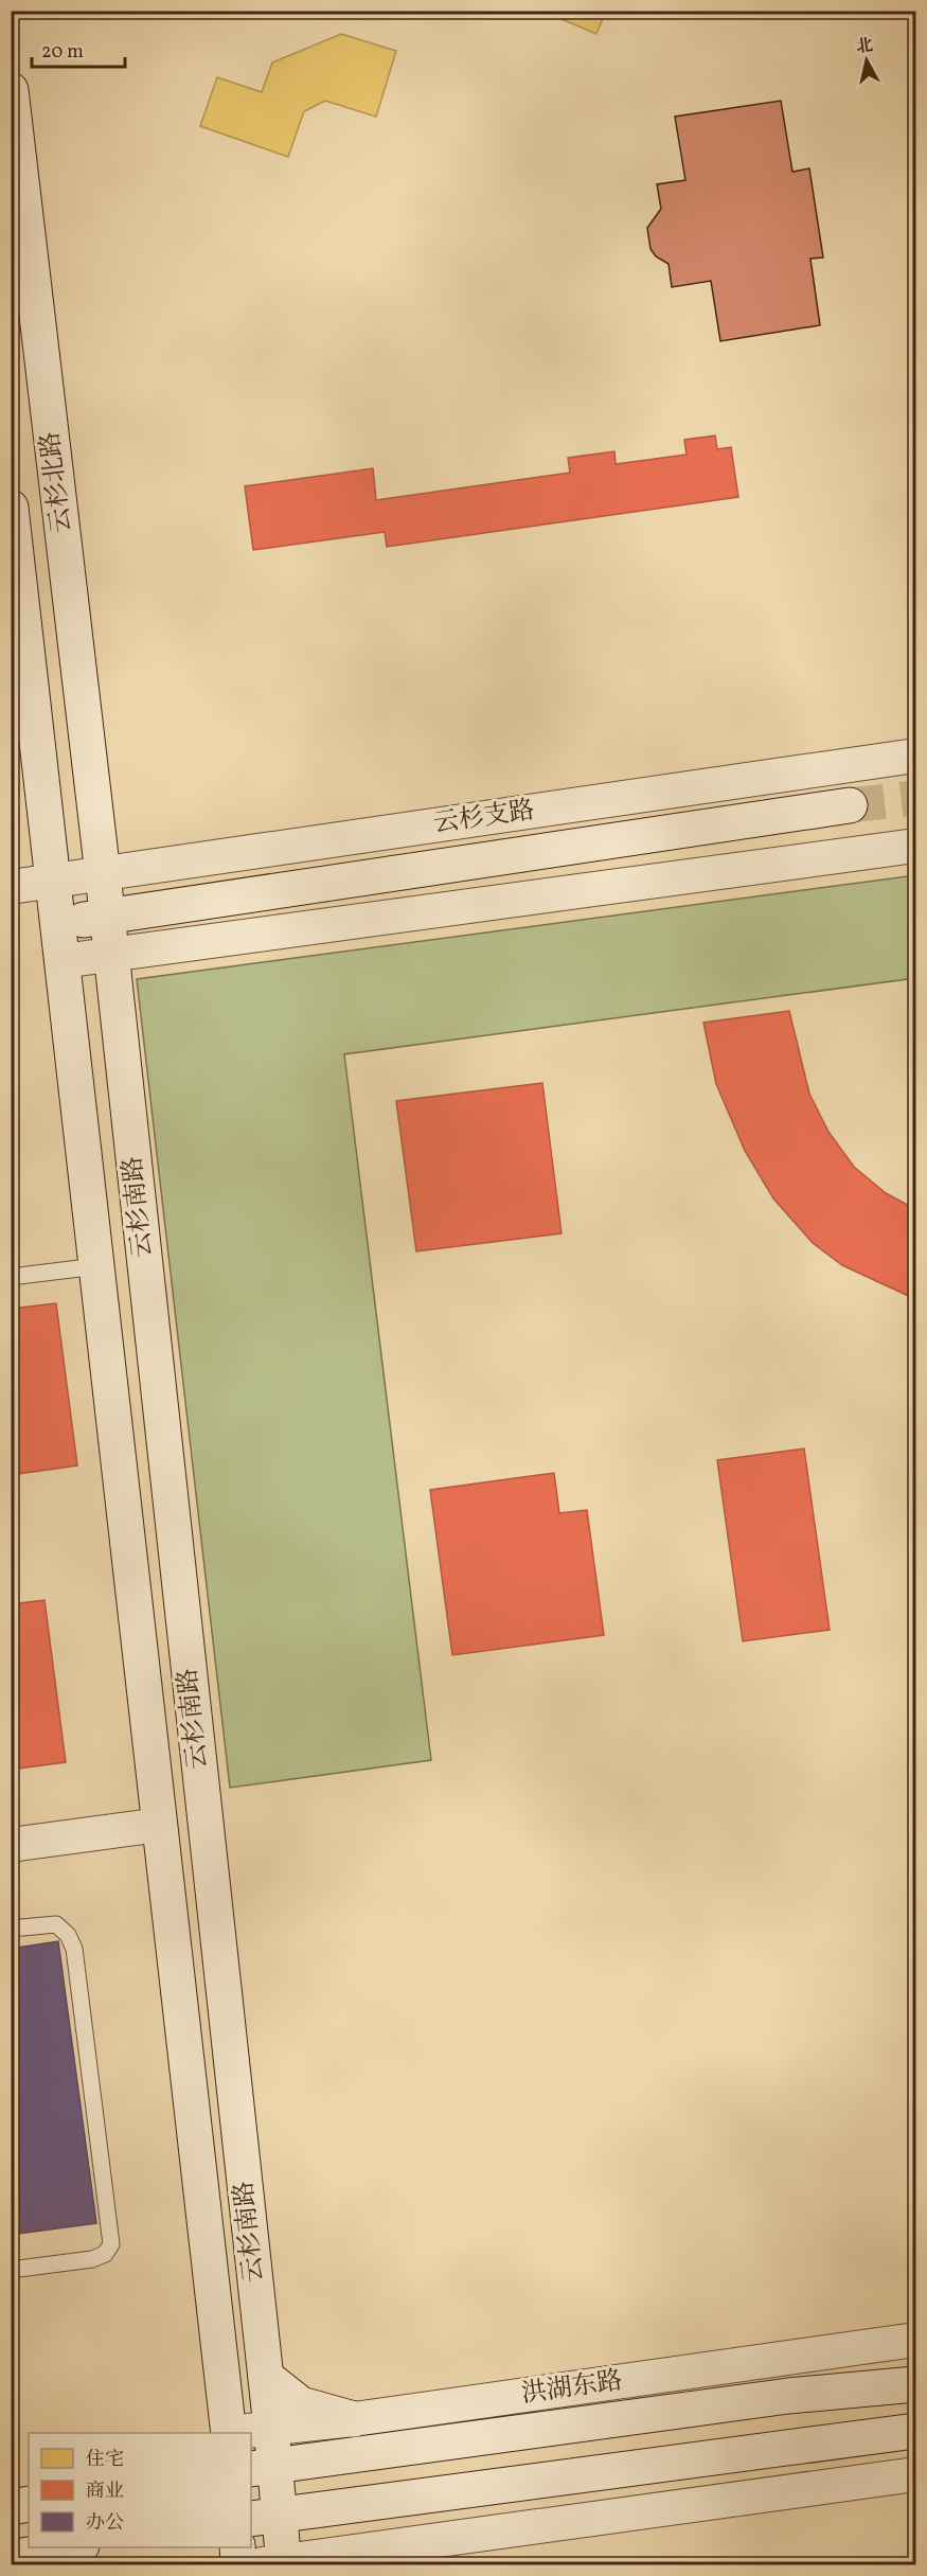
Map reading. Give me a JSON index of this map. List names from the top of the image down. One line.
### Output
{"streets":{"main road":["云杉北路","云杉南路","洪湖东路"],"street":["云杉支路"]},"crossings":[["云杉北路","云杉支路"],["云杉北路","云杉南路"],["云杉支路","云杉南路"],["云杉南路","洪湖东路"]],"legend":["住宅","商业","办公"],"scale_bar":"20 m","north":"top"}
